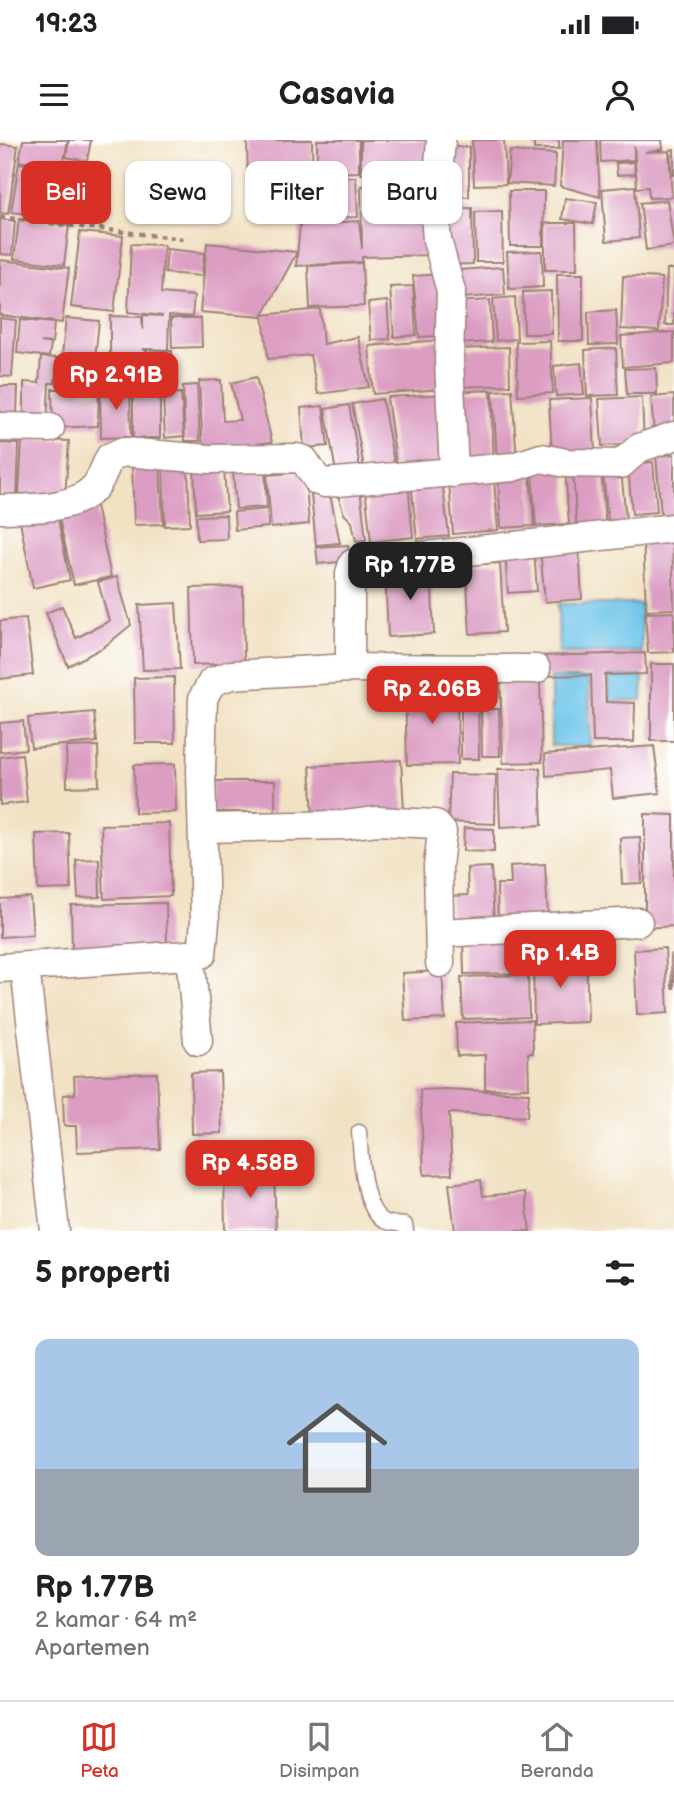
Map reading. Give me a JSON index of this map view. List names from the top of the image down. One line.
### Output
{"page":{"status":"19:23","header":"Casavia","chip":["Beli","Sewa","Filter","Baru"],"price":["Rp 2.91B","Rp 1.77B","Rp 2.06B","Rp 1.4B","Rp 4.58B"],"heading":"5 properti","list":[{"name":"Rp 1.77B","note":"2 kamar · 64 m² · Apartemen"}],"tabs":["Peta","Disimpan","Beranda"]}}
